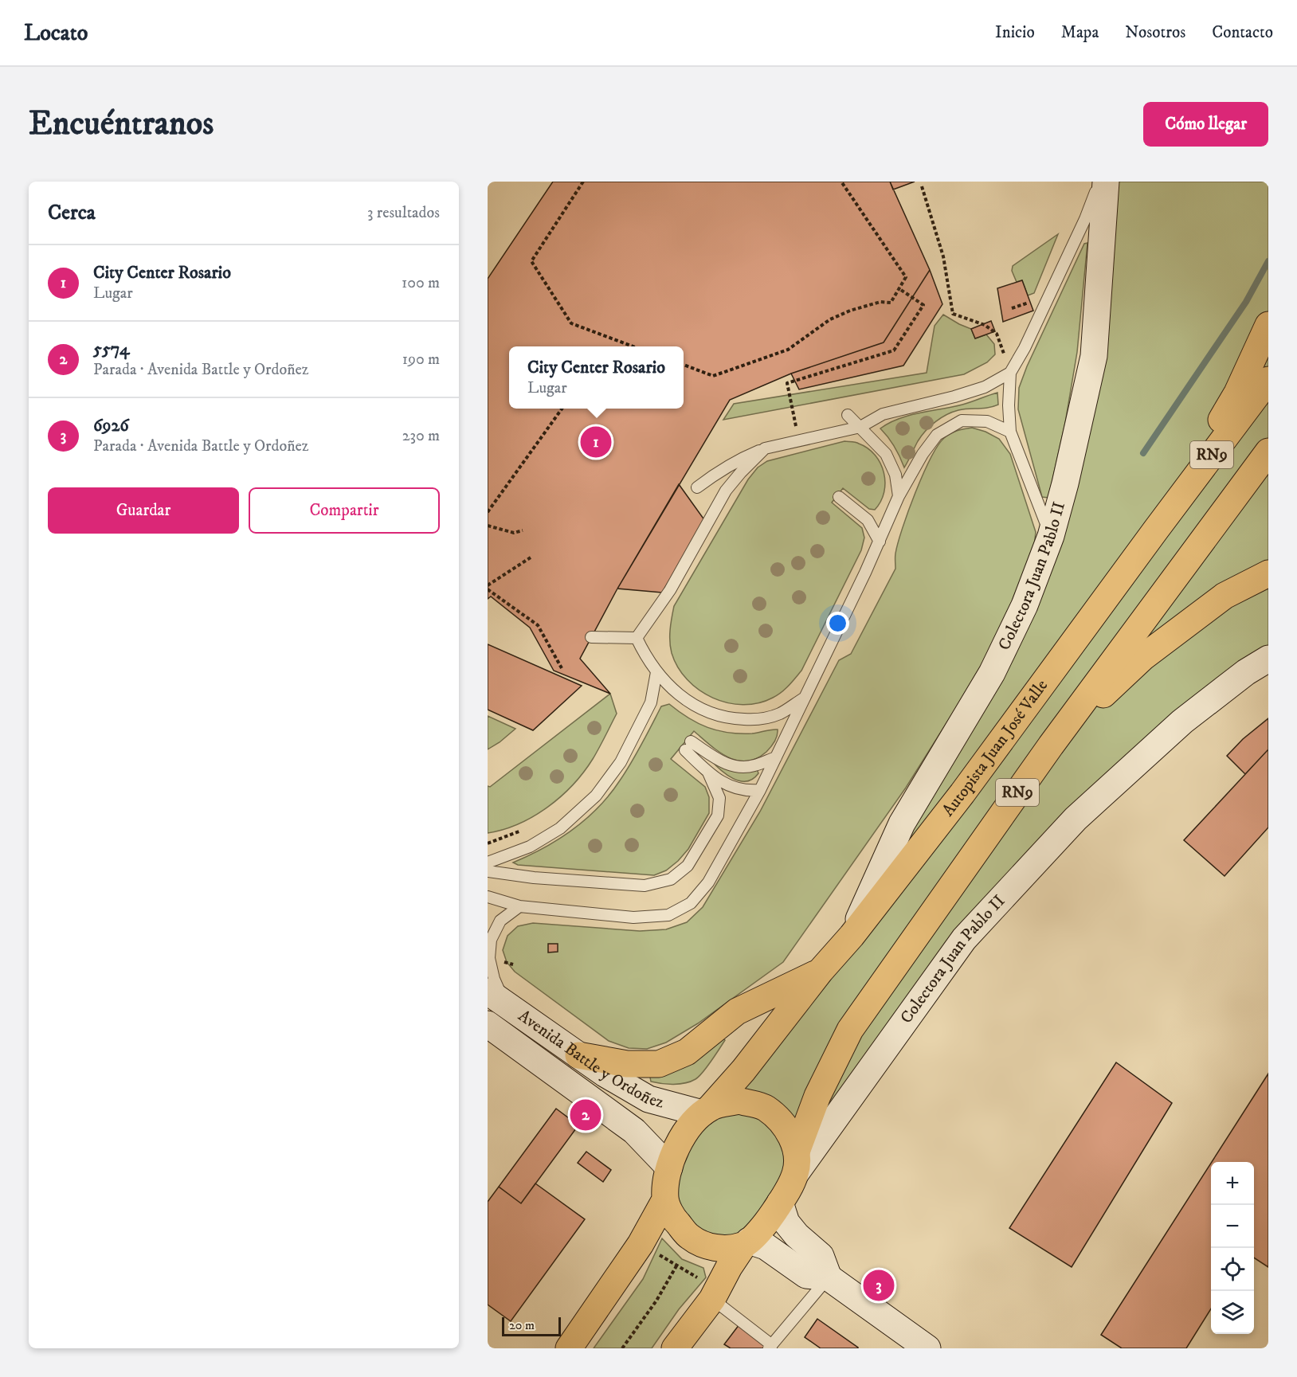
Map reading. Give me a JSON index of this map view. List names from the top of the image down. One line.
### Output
{"streets":{"main road":["RN9","Colectora Juan Pablo II","Autopista Juan José Valle","Avenida Battle y Ordoñez"]},"crossings":[["RN9","Colectora Juan Pablo II"],["RN9","Autopista Juan José Valle"],["RN9","Avenida Battle y Ordoñez"],["Colectora Juan Pablo II","Autopista Juan José Valle"],["Colectora Juan Pablo II","Avenida Battle y Ordoñez"],["Autopista Juan José Valle","Avenida Battle y Ordoñez"]],"scale_bar":"20 m","page":{"header":"Locato","nav":["Inicio","Mapa","Nosotros","Contacto"],"buttons":["Cómo llegar",["Guardar","Compartir"]],"title":"Encuéntranos","heading":["Cerca","3 resultados"],"list":[{"mark":"1","name":"City Center Rosario","note":"Lugar","value":"100 m"},{"mark":"2","name":"5574","note":"Parada · Avenida Battle y Ordoñez","value":"190 m"},{"mark":"3","name":"6926","note":"Parada · Avenida Battle y Ordoñez","value":"230 m"}],"popup":["City Center Rosario","Lugar"],"pins":["1","2","3"],"map_buttons":["+","−"],"scale":"20 m"}}
